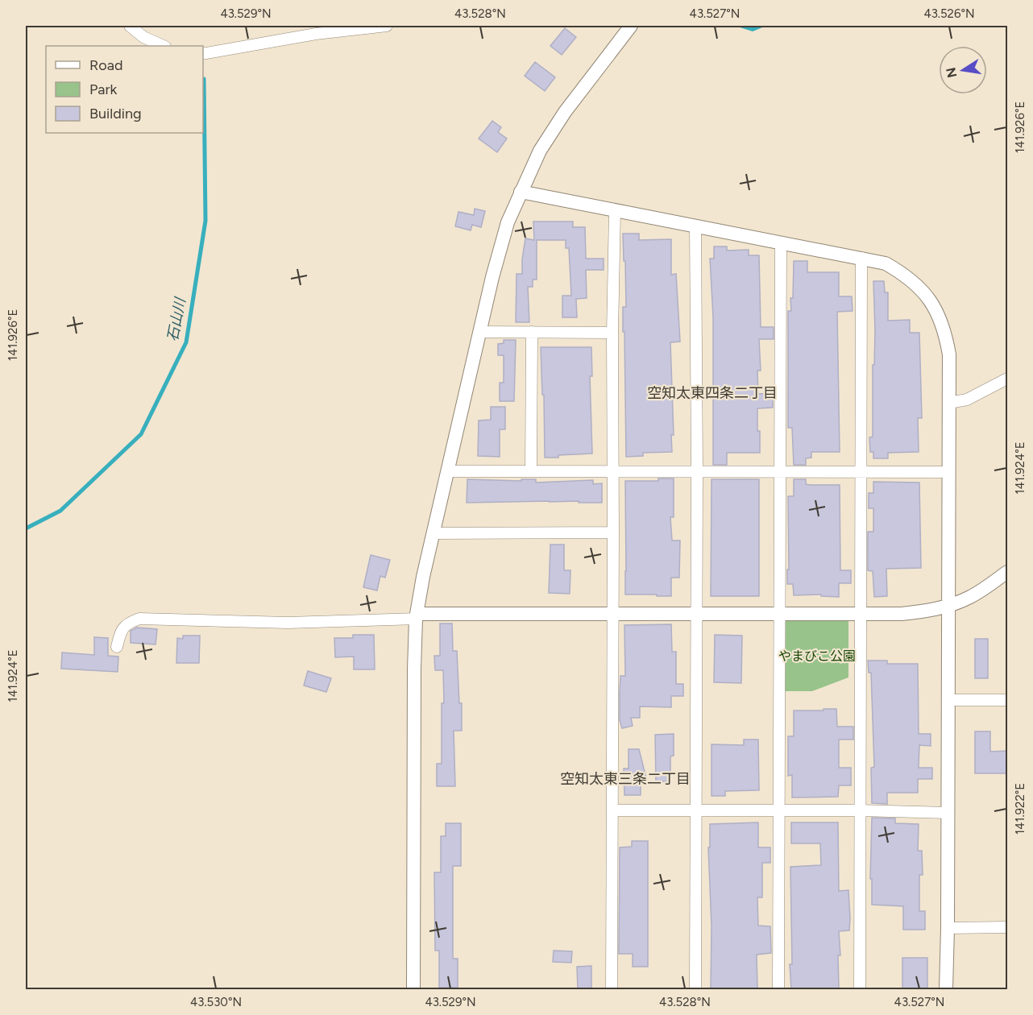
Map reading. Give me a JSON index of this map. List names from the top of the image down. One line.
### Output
{"districts":["空知太東四条二丁目","空知太東三条二丁目"],"water":["石山川"],"parks":["やまびこ公園"],"legend":["Road","Park","Building"],"north":"left","coordinates":["43.529°N","43.528°N","43.527°N","43.526°N","141.926°E","141.924°E","141.922°E","43.530°N"]}
